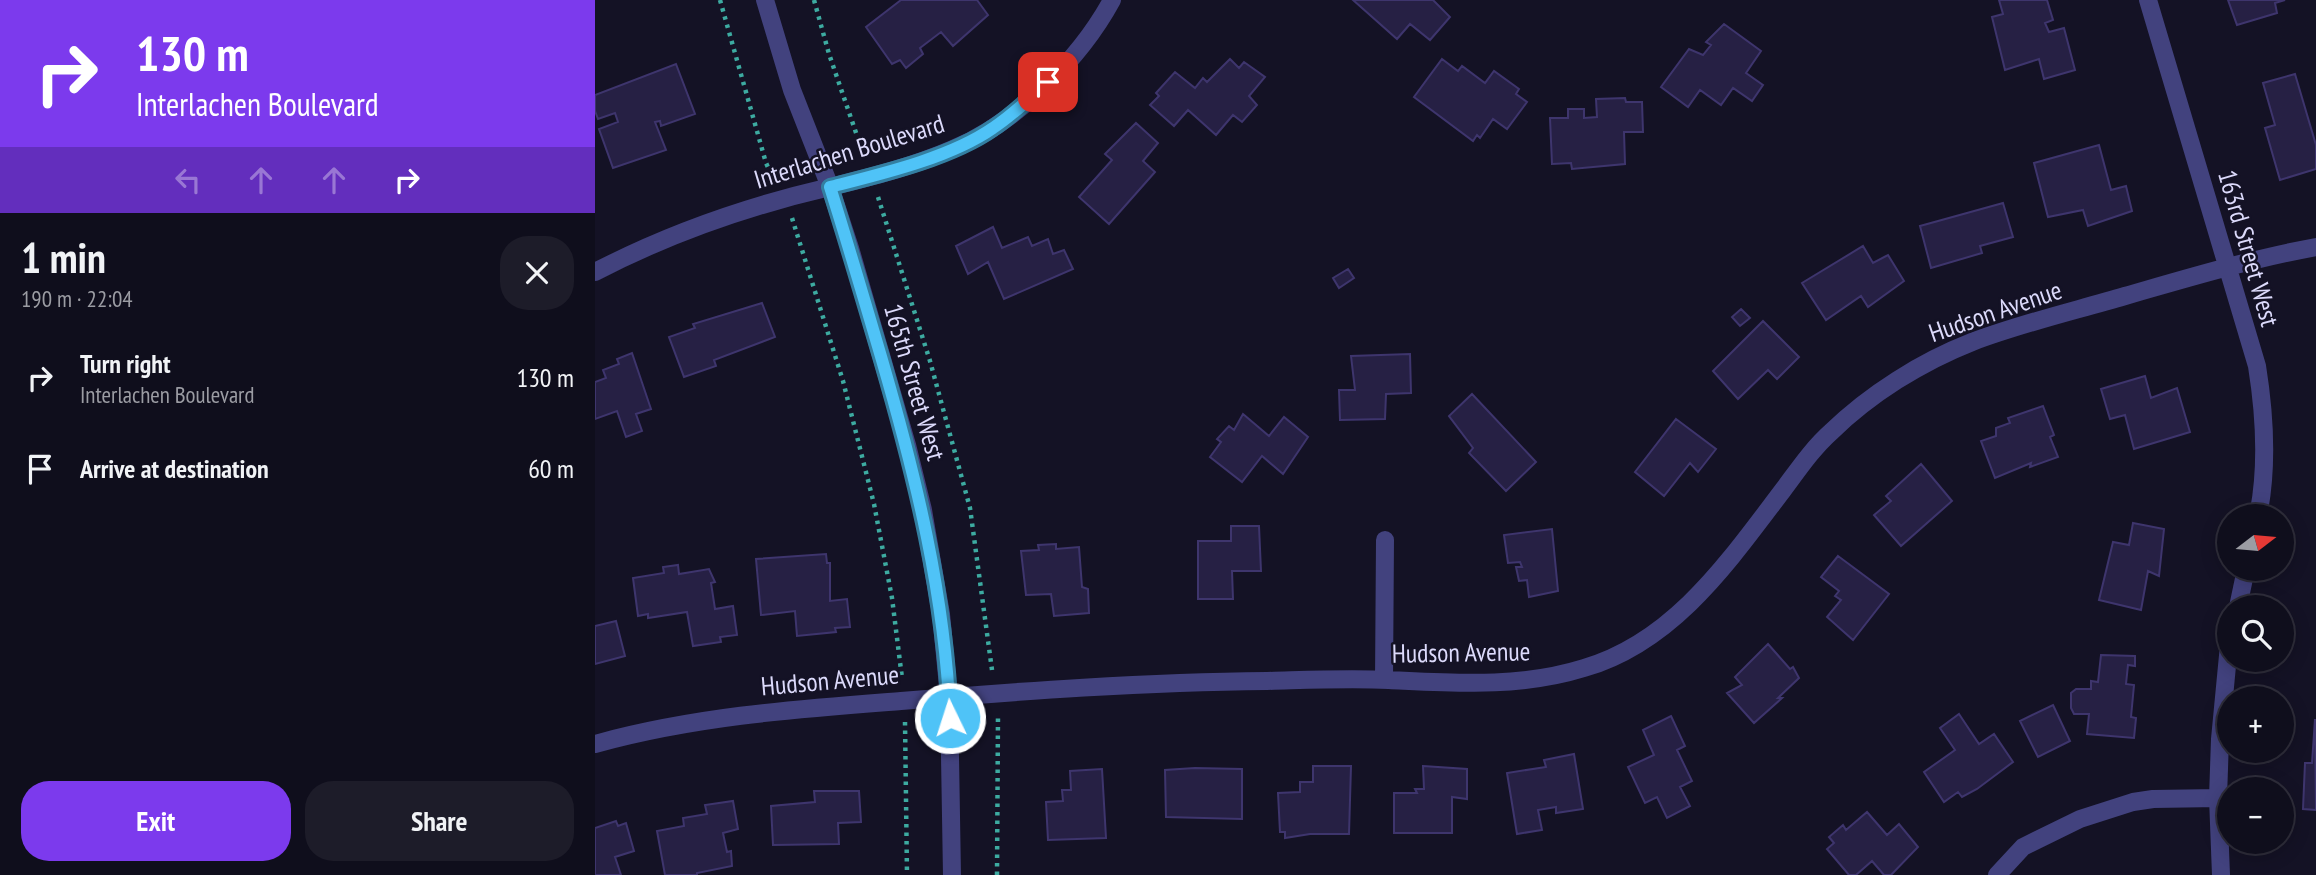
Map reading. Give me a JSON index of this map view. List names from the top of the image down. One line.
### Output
{"streets":{"street":["Interlachen Boulevard","163rd Street West","Hudson Avenue","165th Street West"]},"crossings":[["Interlachen Boulevard","165th Street West"],["163rd Street West","Hudson Avenue"],["Hudson Avenue","165th Street West"]],"north":"right","page":{"turn":["130 m","Interlachen Boulevard"],"heading":["1 min","190 m · 22:04"],"list":[{"name":"Turn right","note":"Interlachen Boulevard","value":"130 m"},{"name":"Arrive at destination","value":"60 m"}],"map_buttons":["+","−"],"buttons":["Exit","Share"]}}
